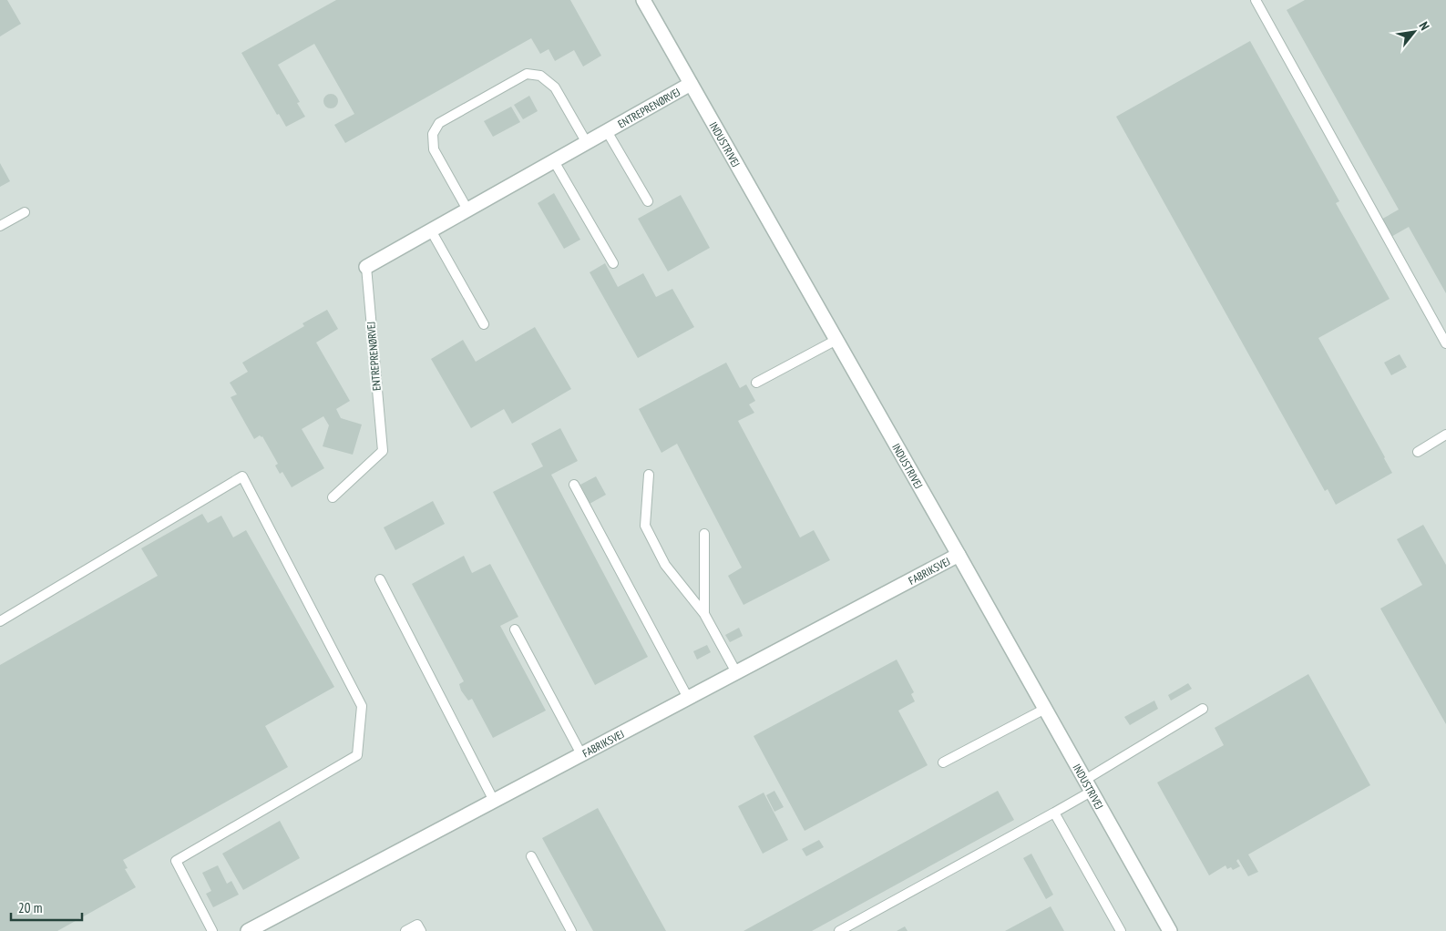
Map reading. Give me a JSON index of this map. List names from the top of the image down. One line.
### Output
{"streets":{"street":["ENTREPRENØRVEJ","INDUSTRIVEJ","FABRIKSVEJ"]},"crossings":[["ENTREPRENØRVEJ","INDUSTRIVEJ"],["INDUSTRIVEJ","FABRIKSVEJ"]],"scale_bar":"20 m","north":"top right"}
